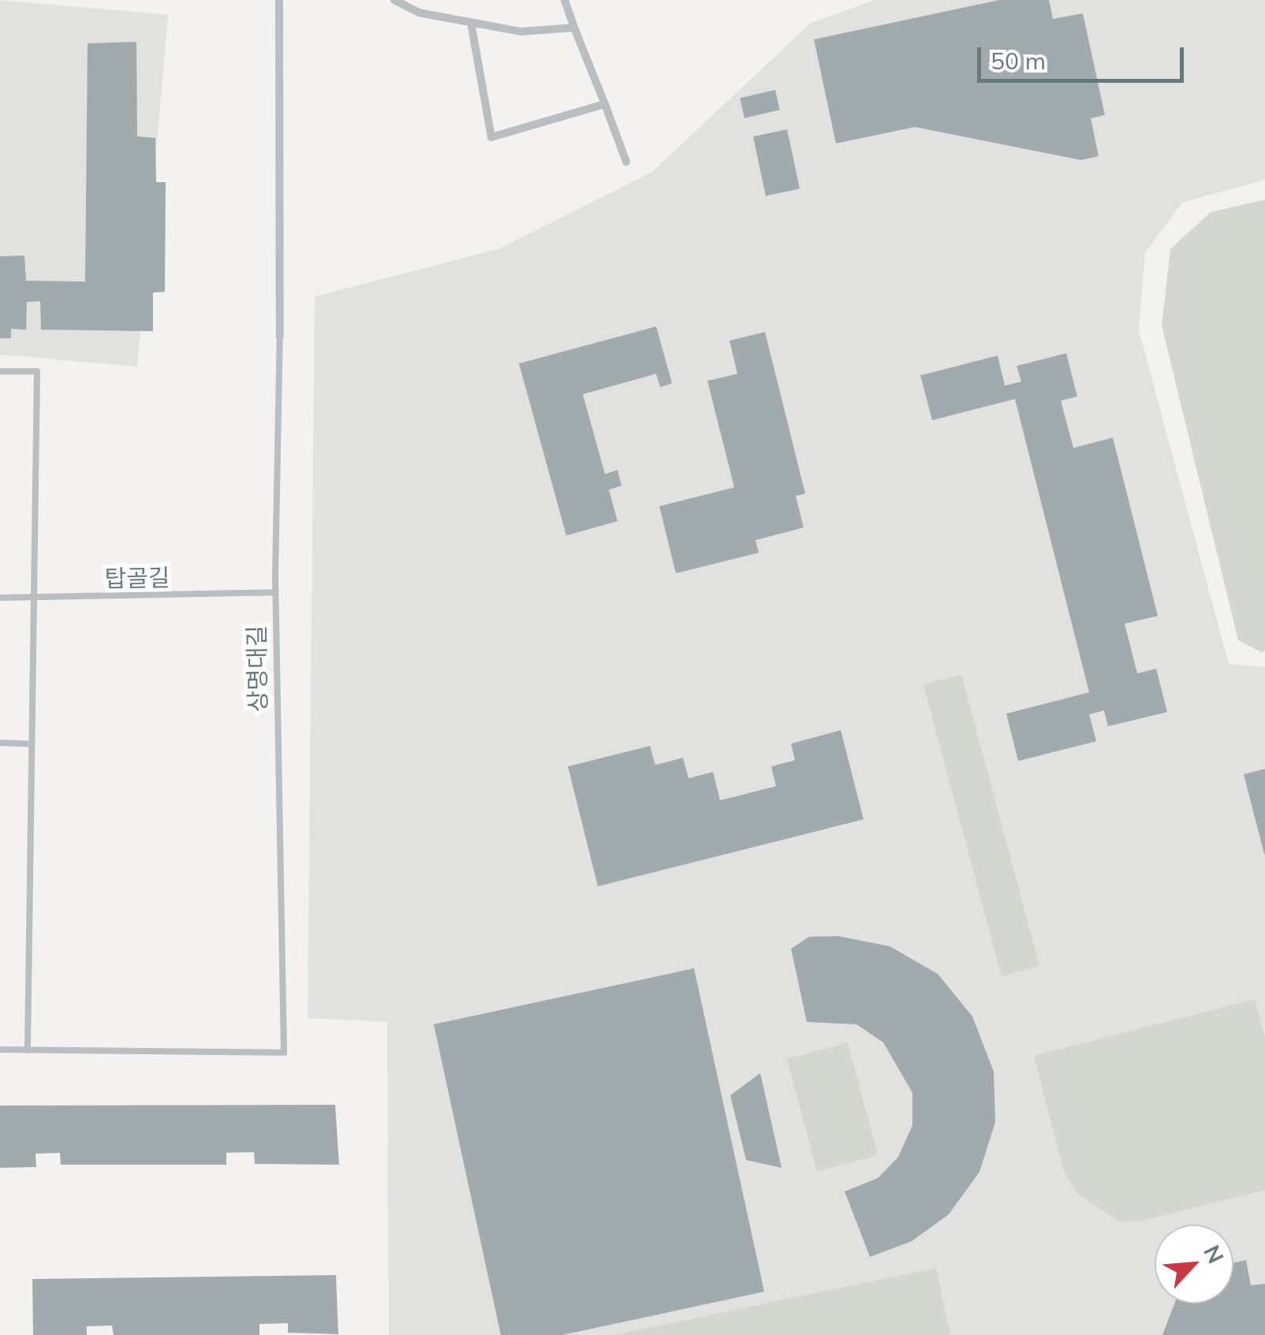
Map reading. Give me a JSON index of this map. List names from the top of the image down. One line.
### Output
{"streets":{"street":["상명대길"],"lane":["탑골길"]},"crossings":[["탑골길","상명대길"]],"scale_bar":"50 m","north":"top right"}
